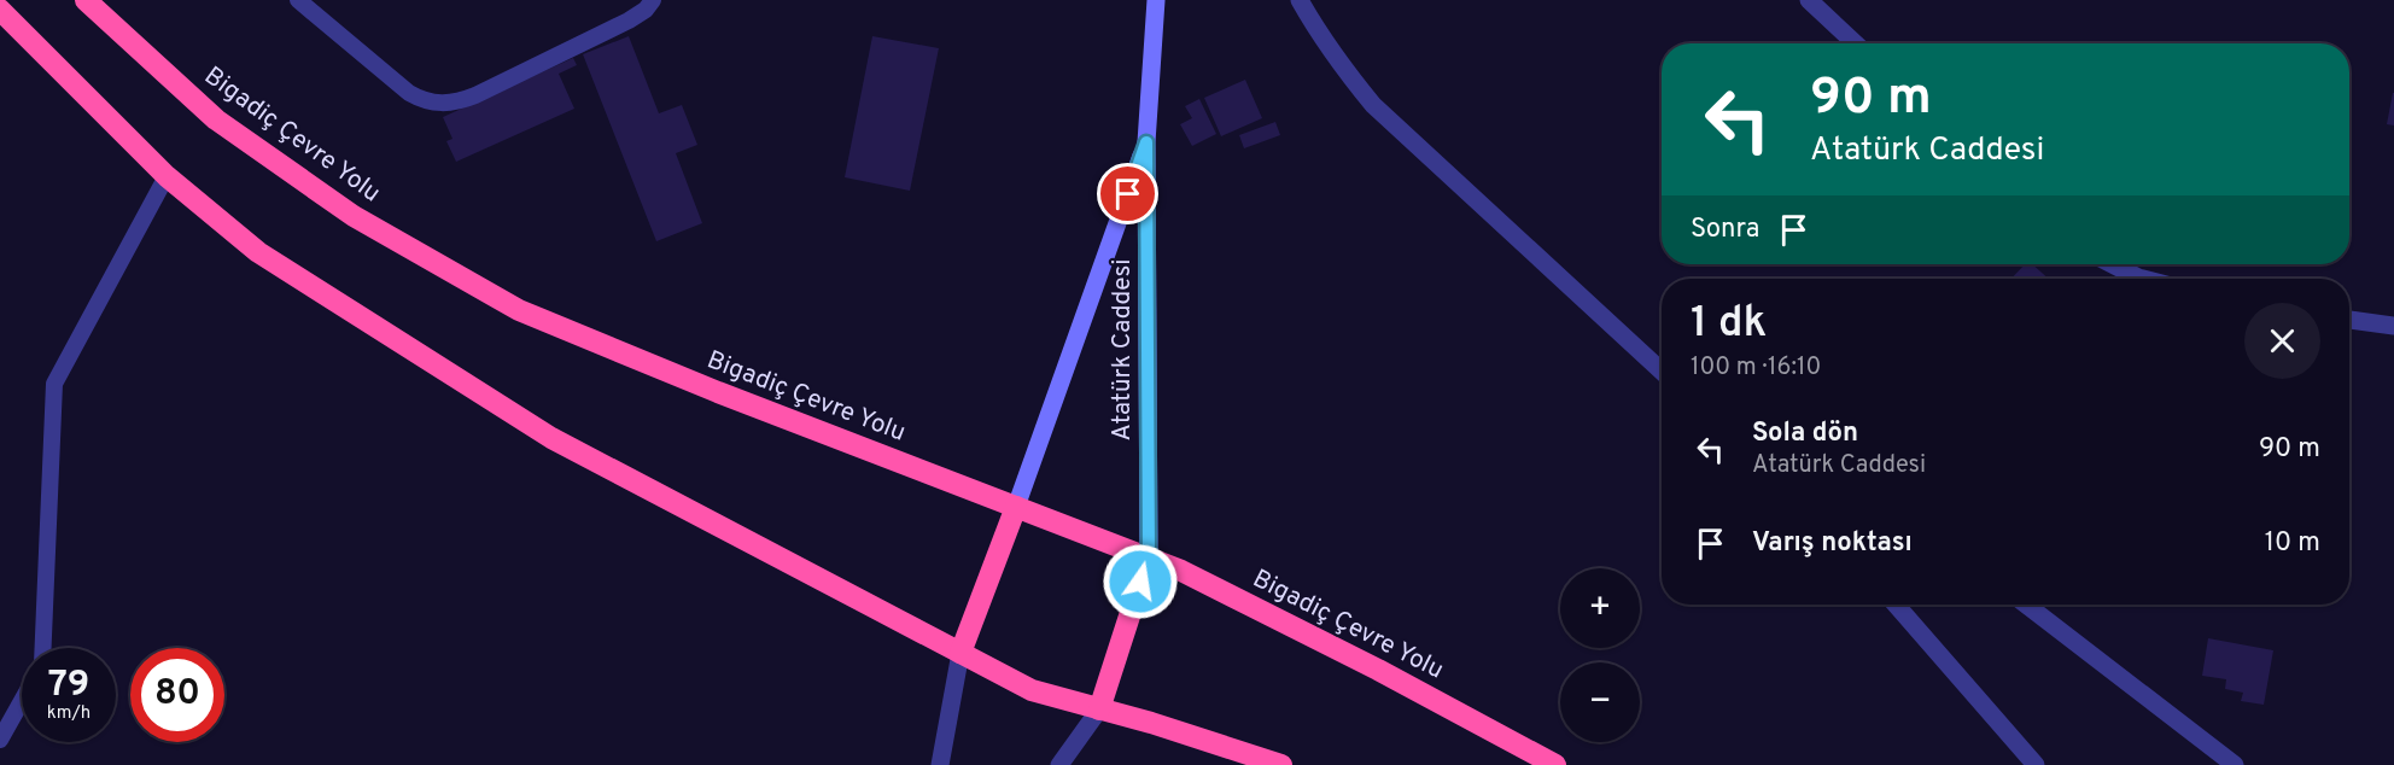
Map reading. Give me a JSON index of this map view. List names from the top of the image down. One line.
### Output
{"streets":{"highway":["Bigadiç Çevre Yolu"],"main road":["Atatürk Caddesi"]},"crossings":[["Bigadiç Çevre Yolu","Atatürk Caddesi"]],"page":{"turn":["90 m","Atatürk Caddesi"],"then":"Sonra","heading":["1 dk","100 m · 16:10"],"list":[{"name":"Sola dön","note":"Atatürk Caddesi","value":"90 m"},{"name":"Varış noktası","value":"10 m"}],"map_buttons":["+","−"],"speed":"79 km/h","limit":"80"}}
